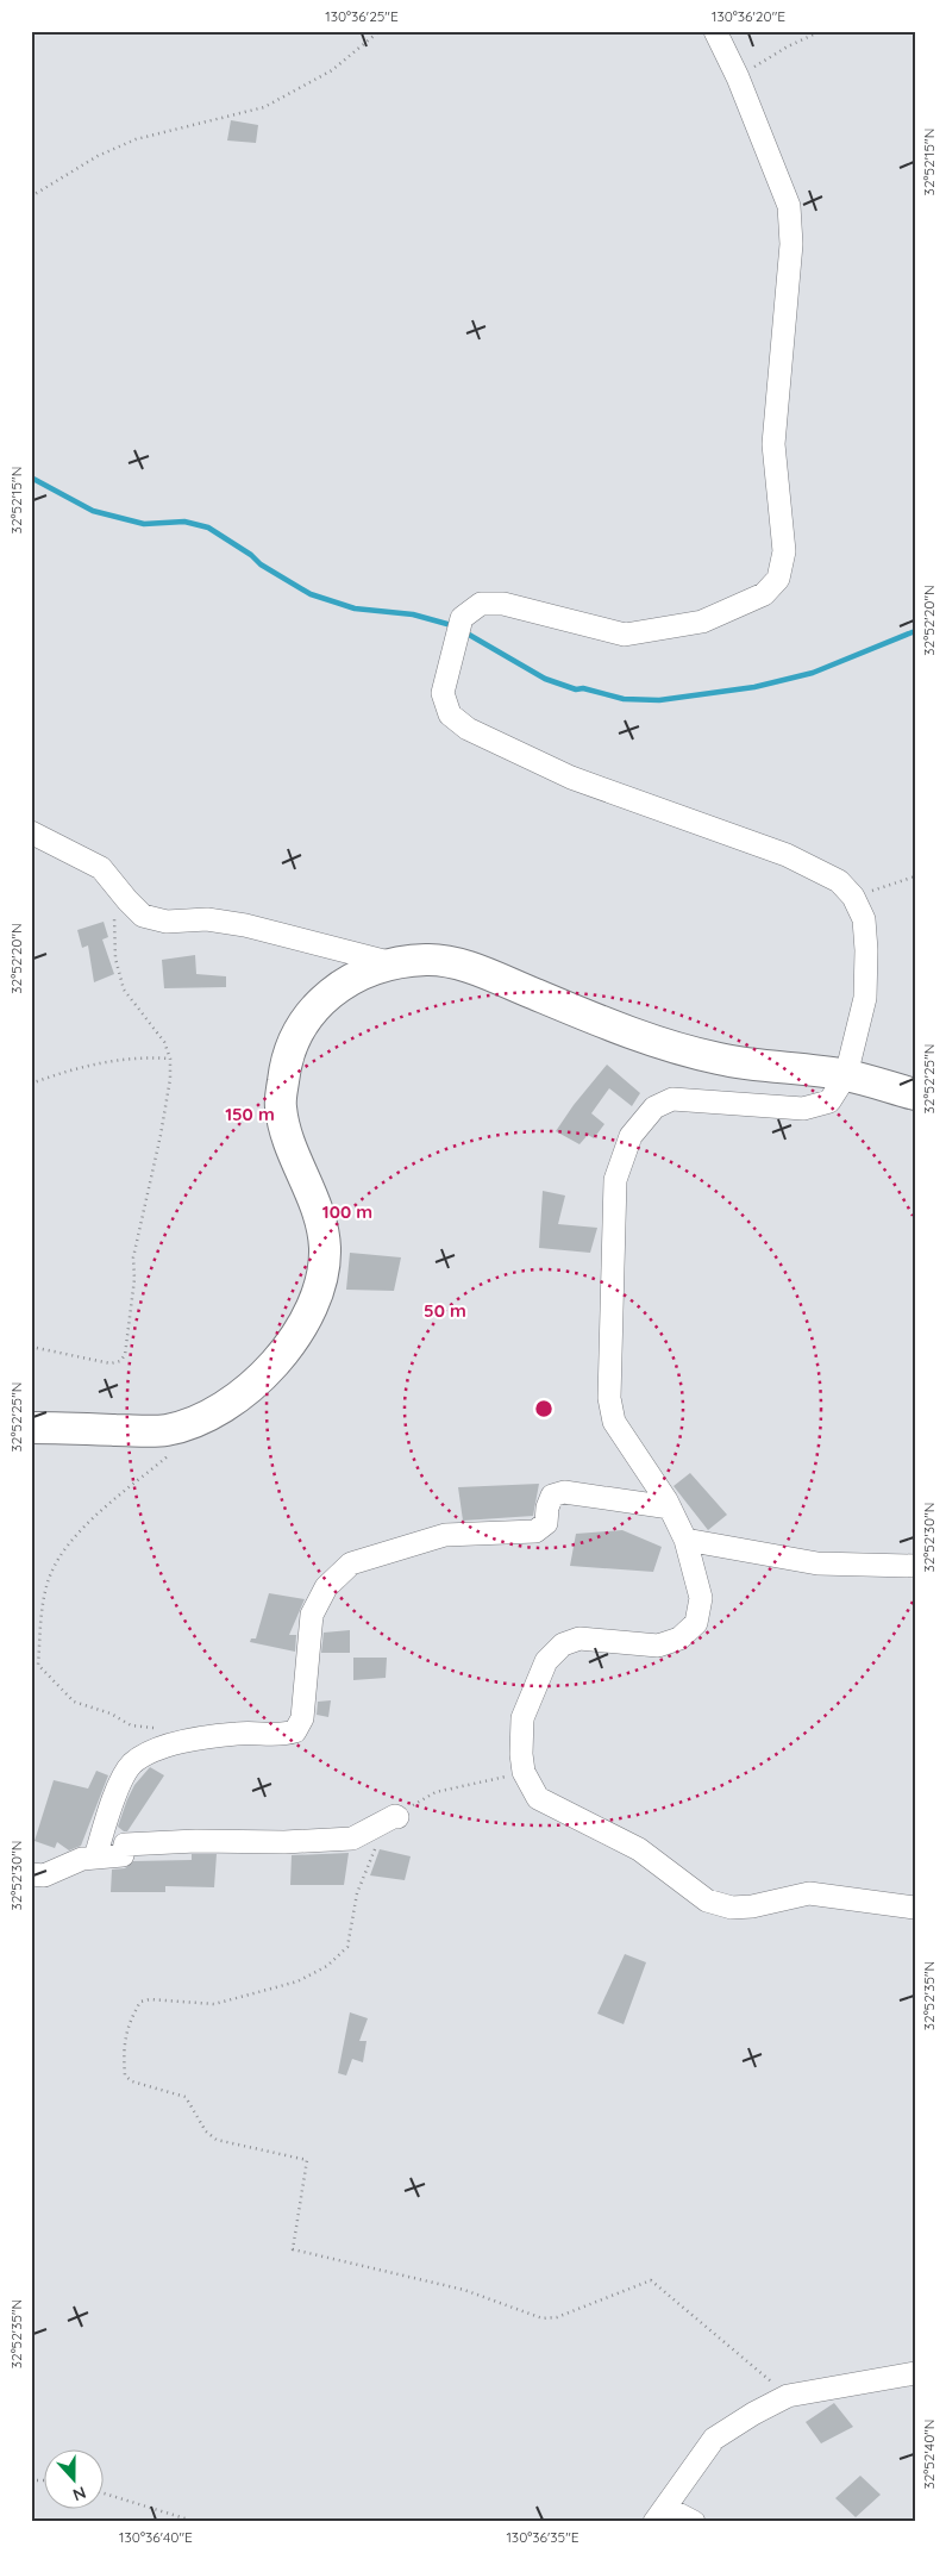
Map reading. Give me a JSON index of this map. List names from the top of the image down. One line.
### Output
{"north":"bottom","coordinates":["130°36'25\"E","130°36'20\"E","32°52'15\"N","32°52'20\"N","32°52'25\"N","32°52'30\"N","32°52'35\"N","32°52'40\"N","130°36'40\"E","130°36'35\"E"],"rings":["150 m","100 m","50 m"]}
